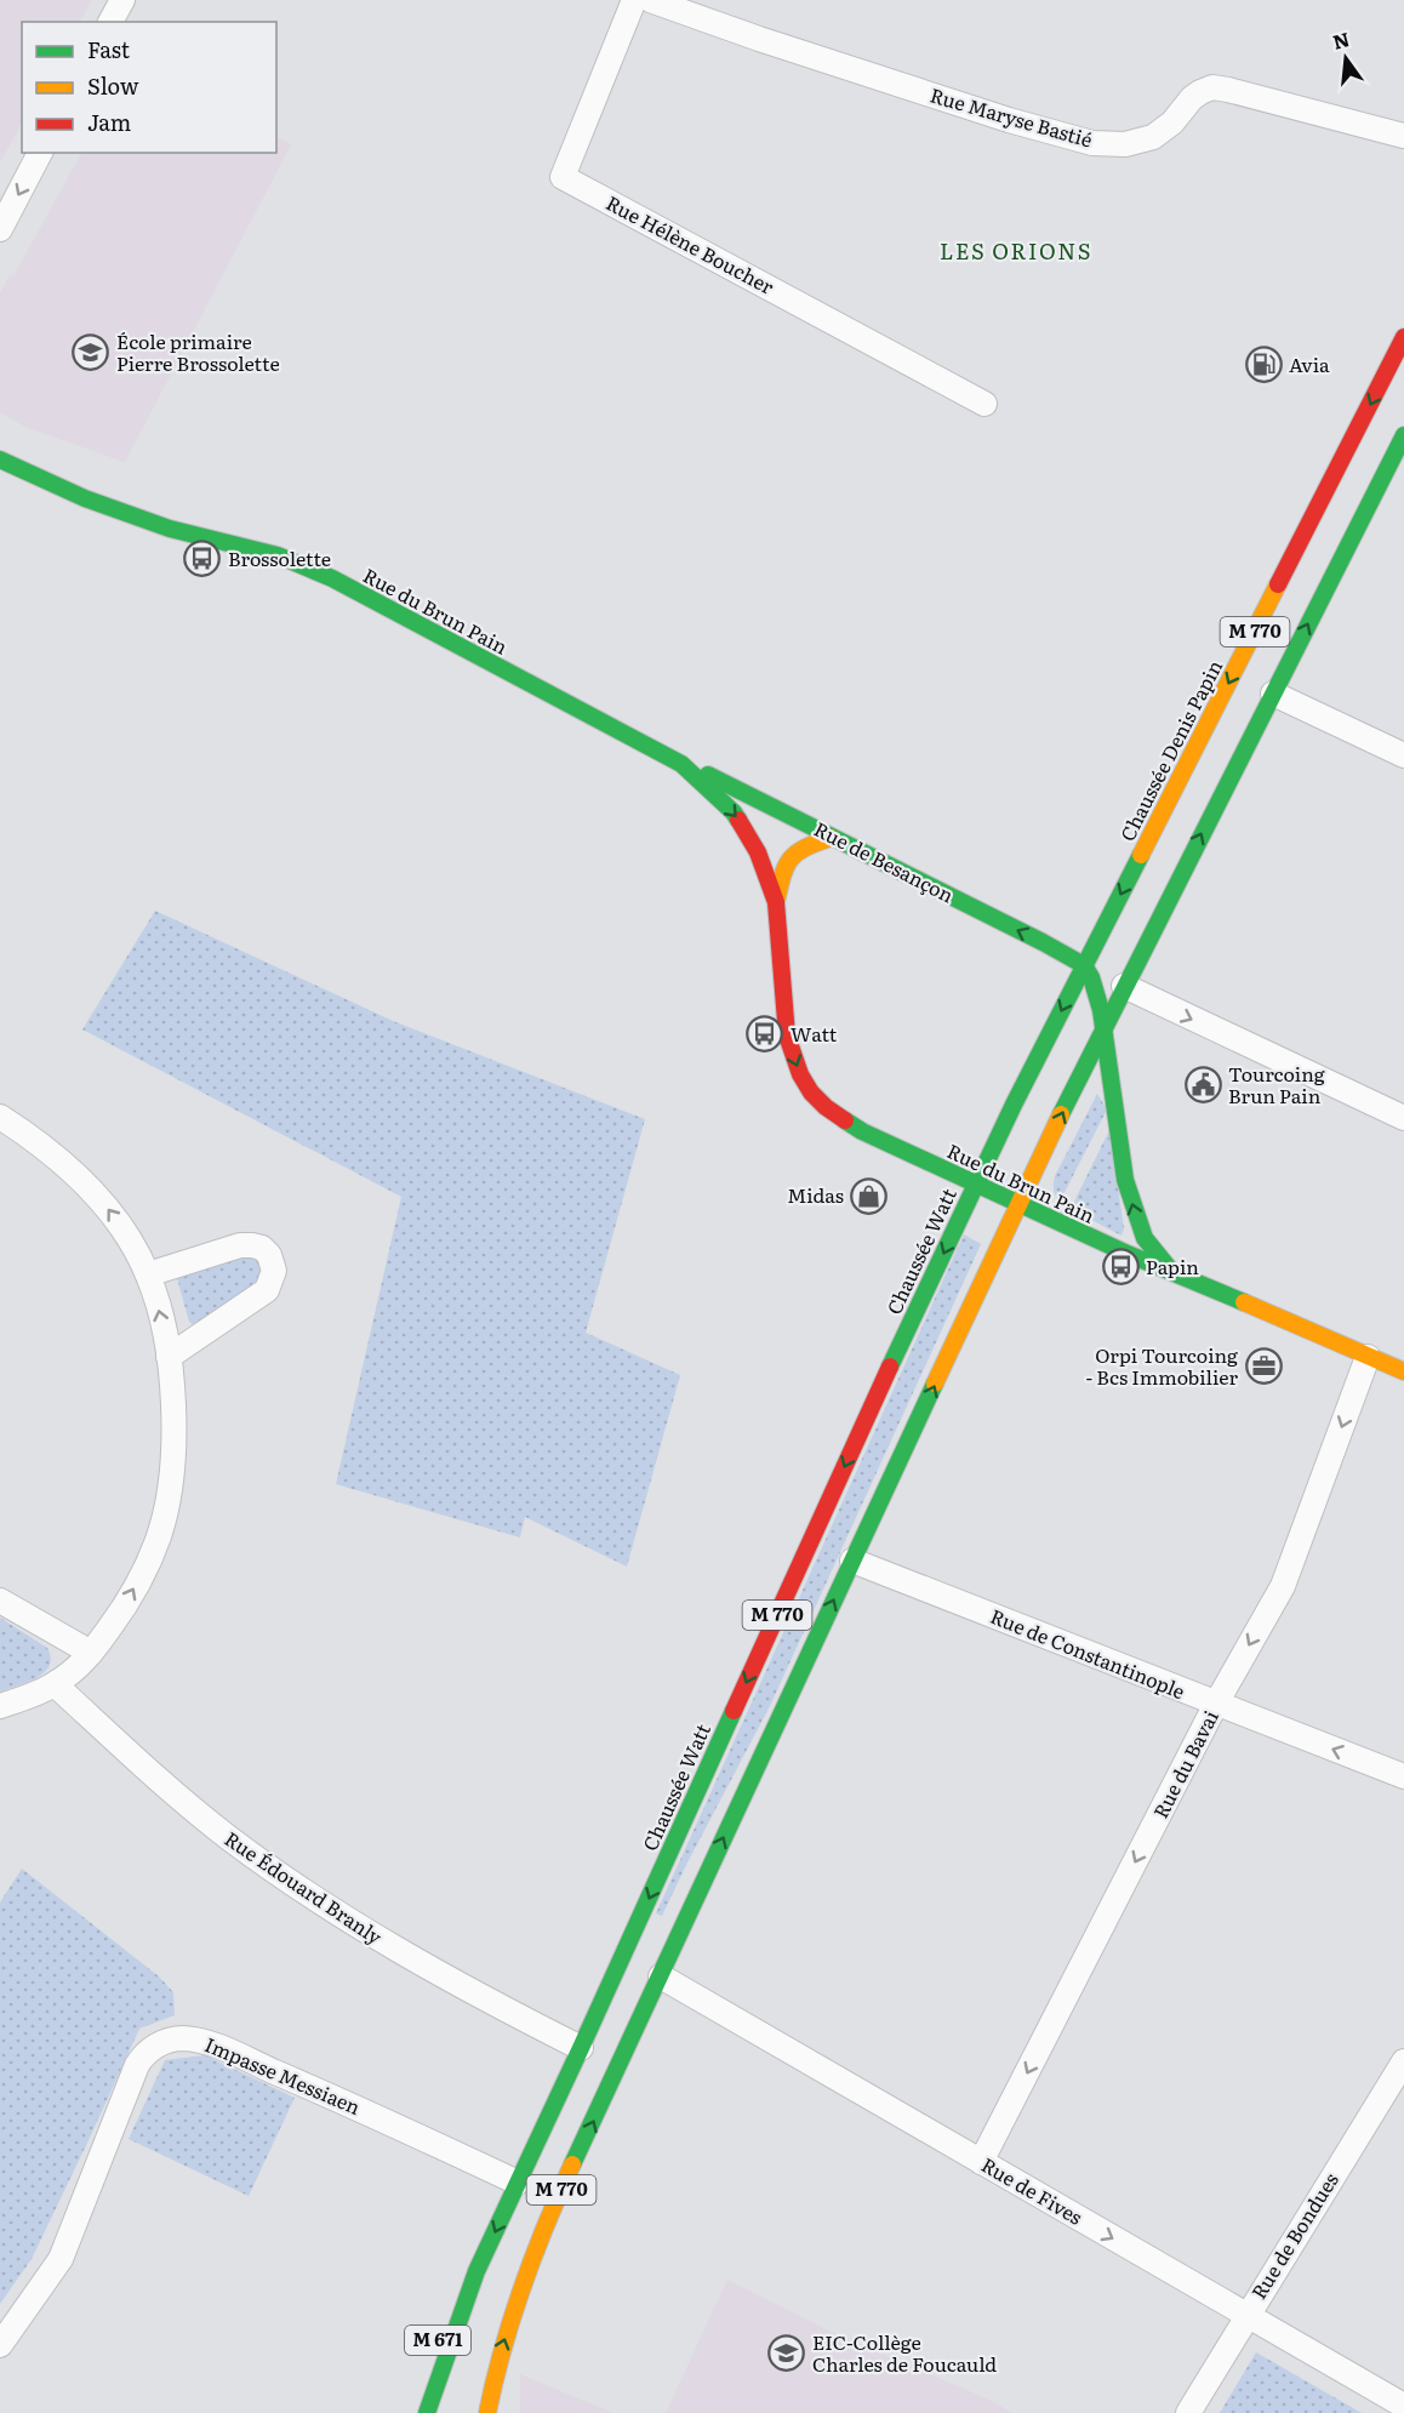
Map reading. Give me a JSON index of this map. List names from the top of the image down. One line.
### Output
{"streets":{"main road":["Rue du Brun Pain","M 770","Chaussée Denis Papin","Rue de Besançon","Chaussée Watt","M 671"],"street":["Rue Maryse Bastié","Rue Hélène Boucher","Rue de Constantinople","Rue du Bavai","Rue Édouard Branly","Impasse Messiaen","Rue de Fives","Rue de Bondues"]},"crossings":[["Rue du Brun Pain","M 770"],["Rue du Brun Pain","Chaussée Denis Papin"],["Rue du Brun Pain","Rue de Besançon"],["Rue du Brun Pain","Chaussée Watt"],["Rue du Brun Pain","Rue du Bavai"],["M 770","Rue de Constantinople"],["M 770","Rue de Fives"],["Chaussée Denis Papin","Rue de Besançon"],["Chaussée Denis Papin","Chaussée Watt"],["Chaussée Watt","Rue Édouard Branly"],["Chaussée Watt","Impasse Messiaen"],["Chaussée Watt","M 671"],["Rue de Constantinople","Rue du Bavai"],["Rue du Bavai","Rue de Fives"],["Rue de Fives","Rue de Bondues"]],"one_way":["Rue de Besançon","Rue du Bavai","Rue de Fives"],"districts":["LES ORIONS"],"places":{"school or university":["École primaire Pierre Brossolette","EIC-Collège Charles de Foucauld"],"fuel station":["Avia"],"bus stop":["Brossolette","Watt","Papin"],"public building":["Tourcoing Brun Pain"],"shop":["Midas"],"office":["Orpi Tourcoing - Bcs Immobilier"]},"legend":["Fast","Slow","Jam"],"north":"top"}
